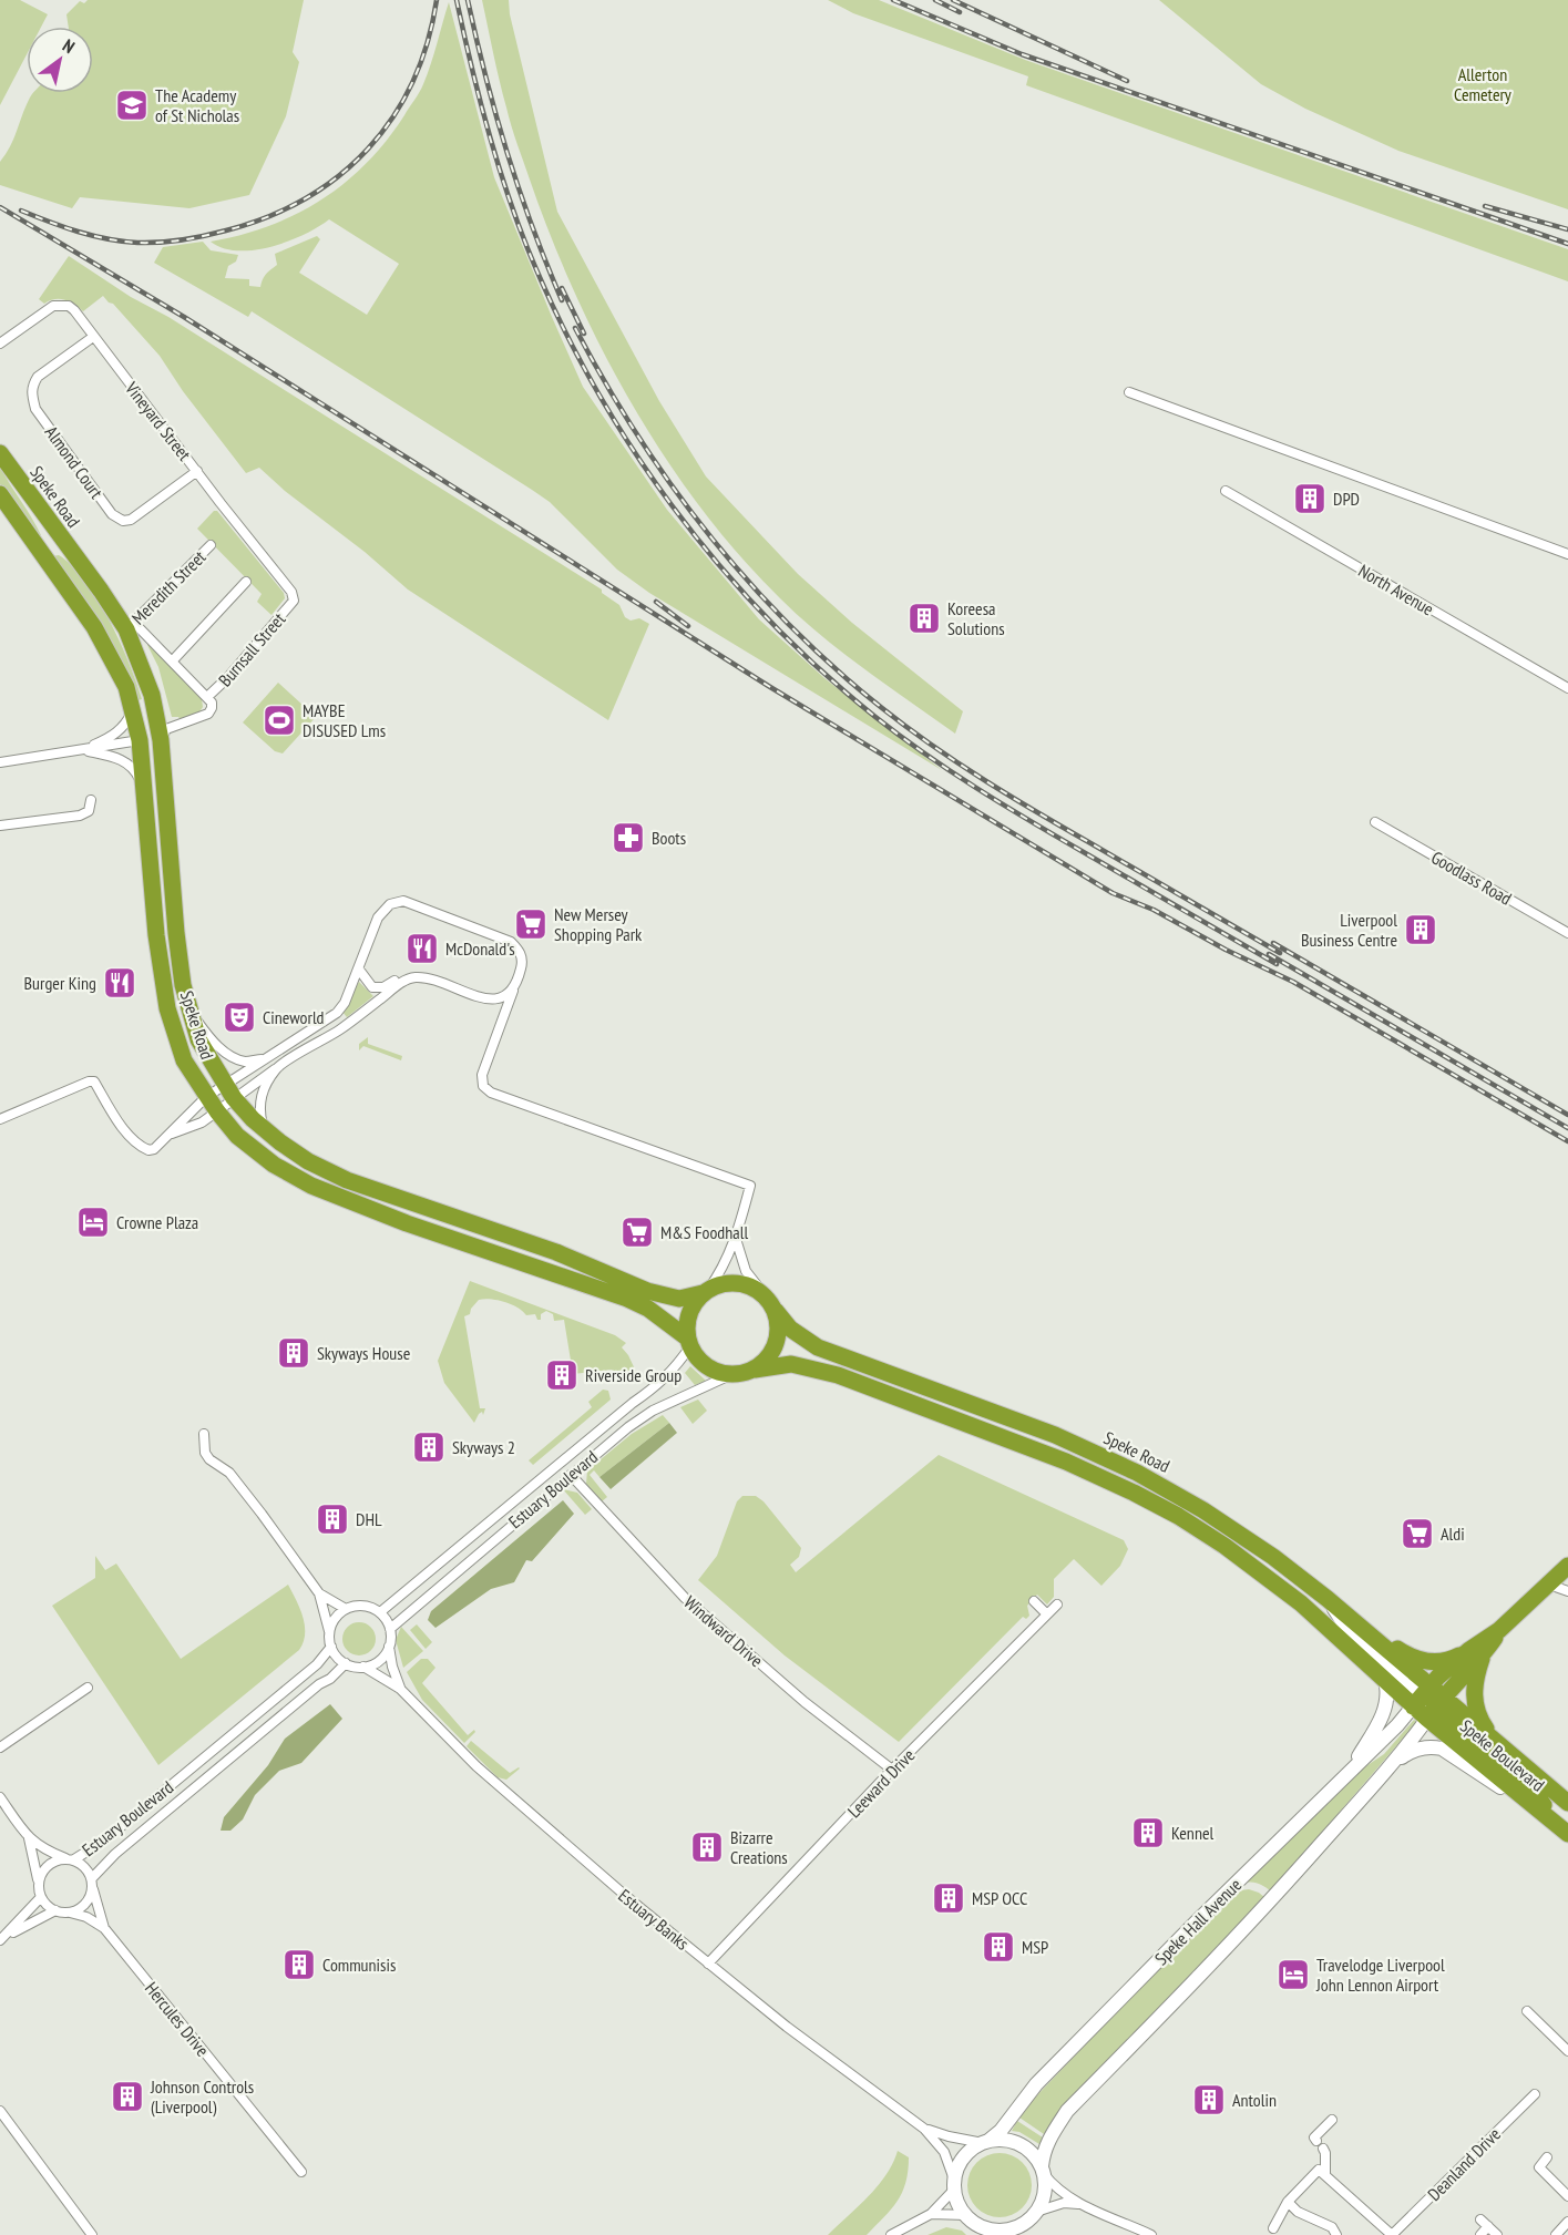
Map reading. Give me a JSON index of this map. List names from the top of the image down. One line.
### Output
{"streets":{"highway":["Speke Road","Speke Boulevard"],"street":["Vineyard Street","Almond Court","Meredith Street","North Avenue","Burnsall Street","Goodlass Road","Estuary Boulevard","Windward Drive","Leeward Drive","Estuary Banks","Speke Hall Avenue","Hercules Drive","Deanland Drive"]},"crossings":[["Vineyard Street","Almond Court"],["Vineyard Street","Burnsall Street"],["Speke Road","Meredith Street"],["Speke Road","Burnsall Street"],["Speke Road","Estuary Boulevard"],["Speke Road","Speke Boulevard"],["Speke Road","Speke Hall Avenue"],["Estuary Boulevard","Windward Drive"],["Estuary Boulevard","Estuary Banks"],["Estuary Boulevard","Hercules Drive"],["Windward Drive","Leeward Drive"],["Speke Boulevard","Speke Hall Avenue"],["Leeward Drive","Estuary Banks"],["Estuary Banks","Speke Hall Avenue"]],"parks":["Allerton Cemetery"],"places":{"school or university":["The Academy of St Nicholas"],"building":["DPD","Koreesa Solutions","Liverpool Business Centre","Skyways House","Riverside Group","Skyways 2","DHL","Kennel","Bizarre Creations","MSP OCC","MSP","Communisis","Johnson Controls (Liverpool)","Antolin"],"sports":["MAYBE DISUSED Lms"],"pharmacy":["Boots"],"supermarket":["New Mersey Shopping Park","M&S Foodhall","Aldi"],"restaurant":["McDonald's","Burger King"],"theatre":["Cineworld"],"hotel":["Crowne Plaza","Travelodge Liverpool John Lennon Airport"]},"north":"top right"}
